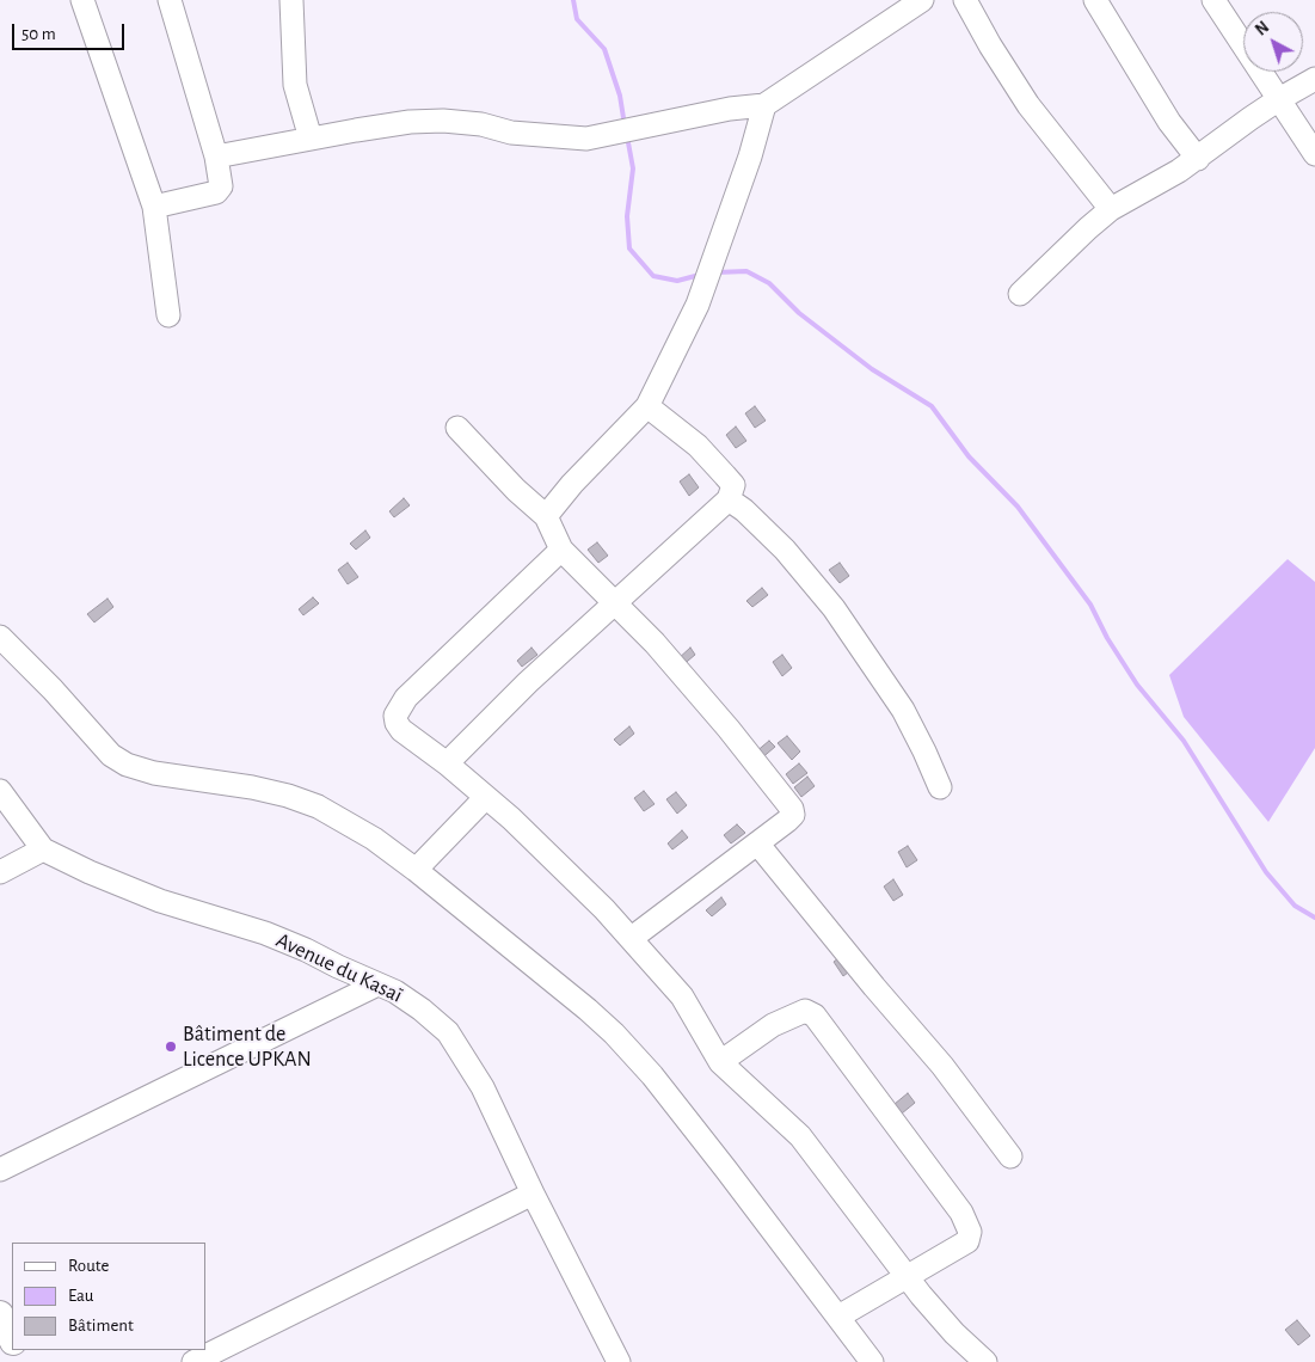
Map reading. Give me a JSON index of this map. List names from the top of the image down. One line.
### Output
{"streets":{"street":["Avenue du Kasaï"]},"places":["Bâtiment de Licence UPKAN"],"legend":["Route","Eau","Bâtiment"],"scale_bar":"50 m","north":"top left"}
